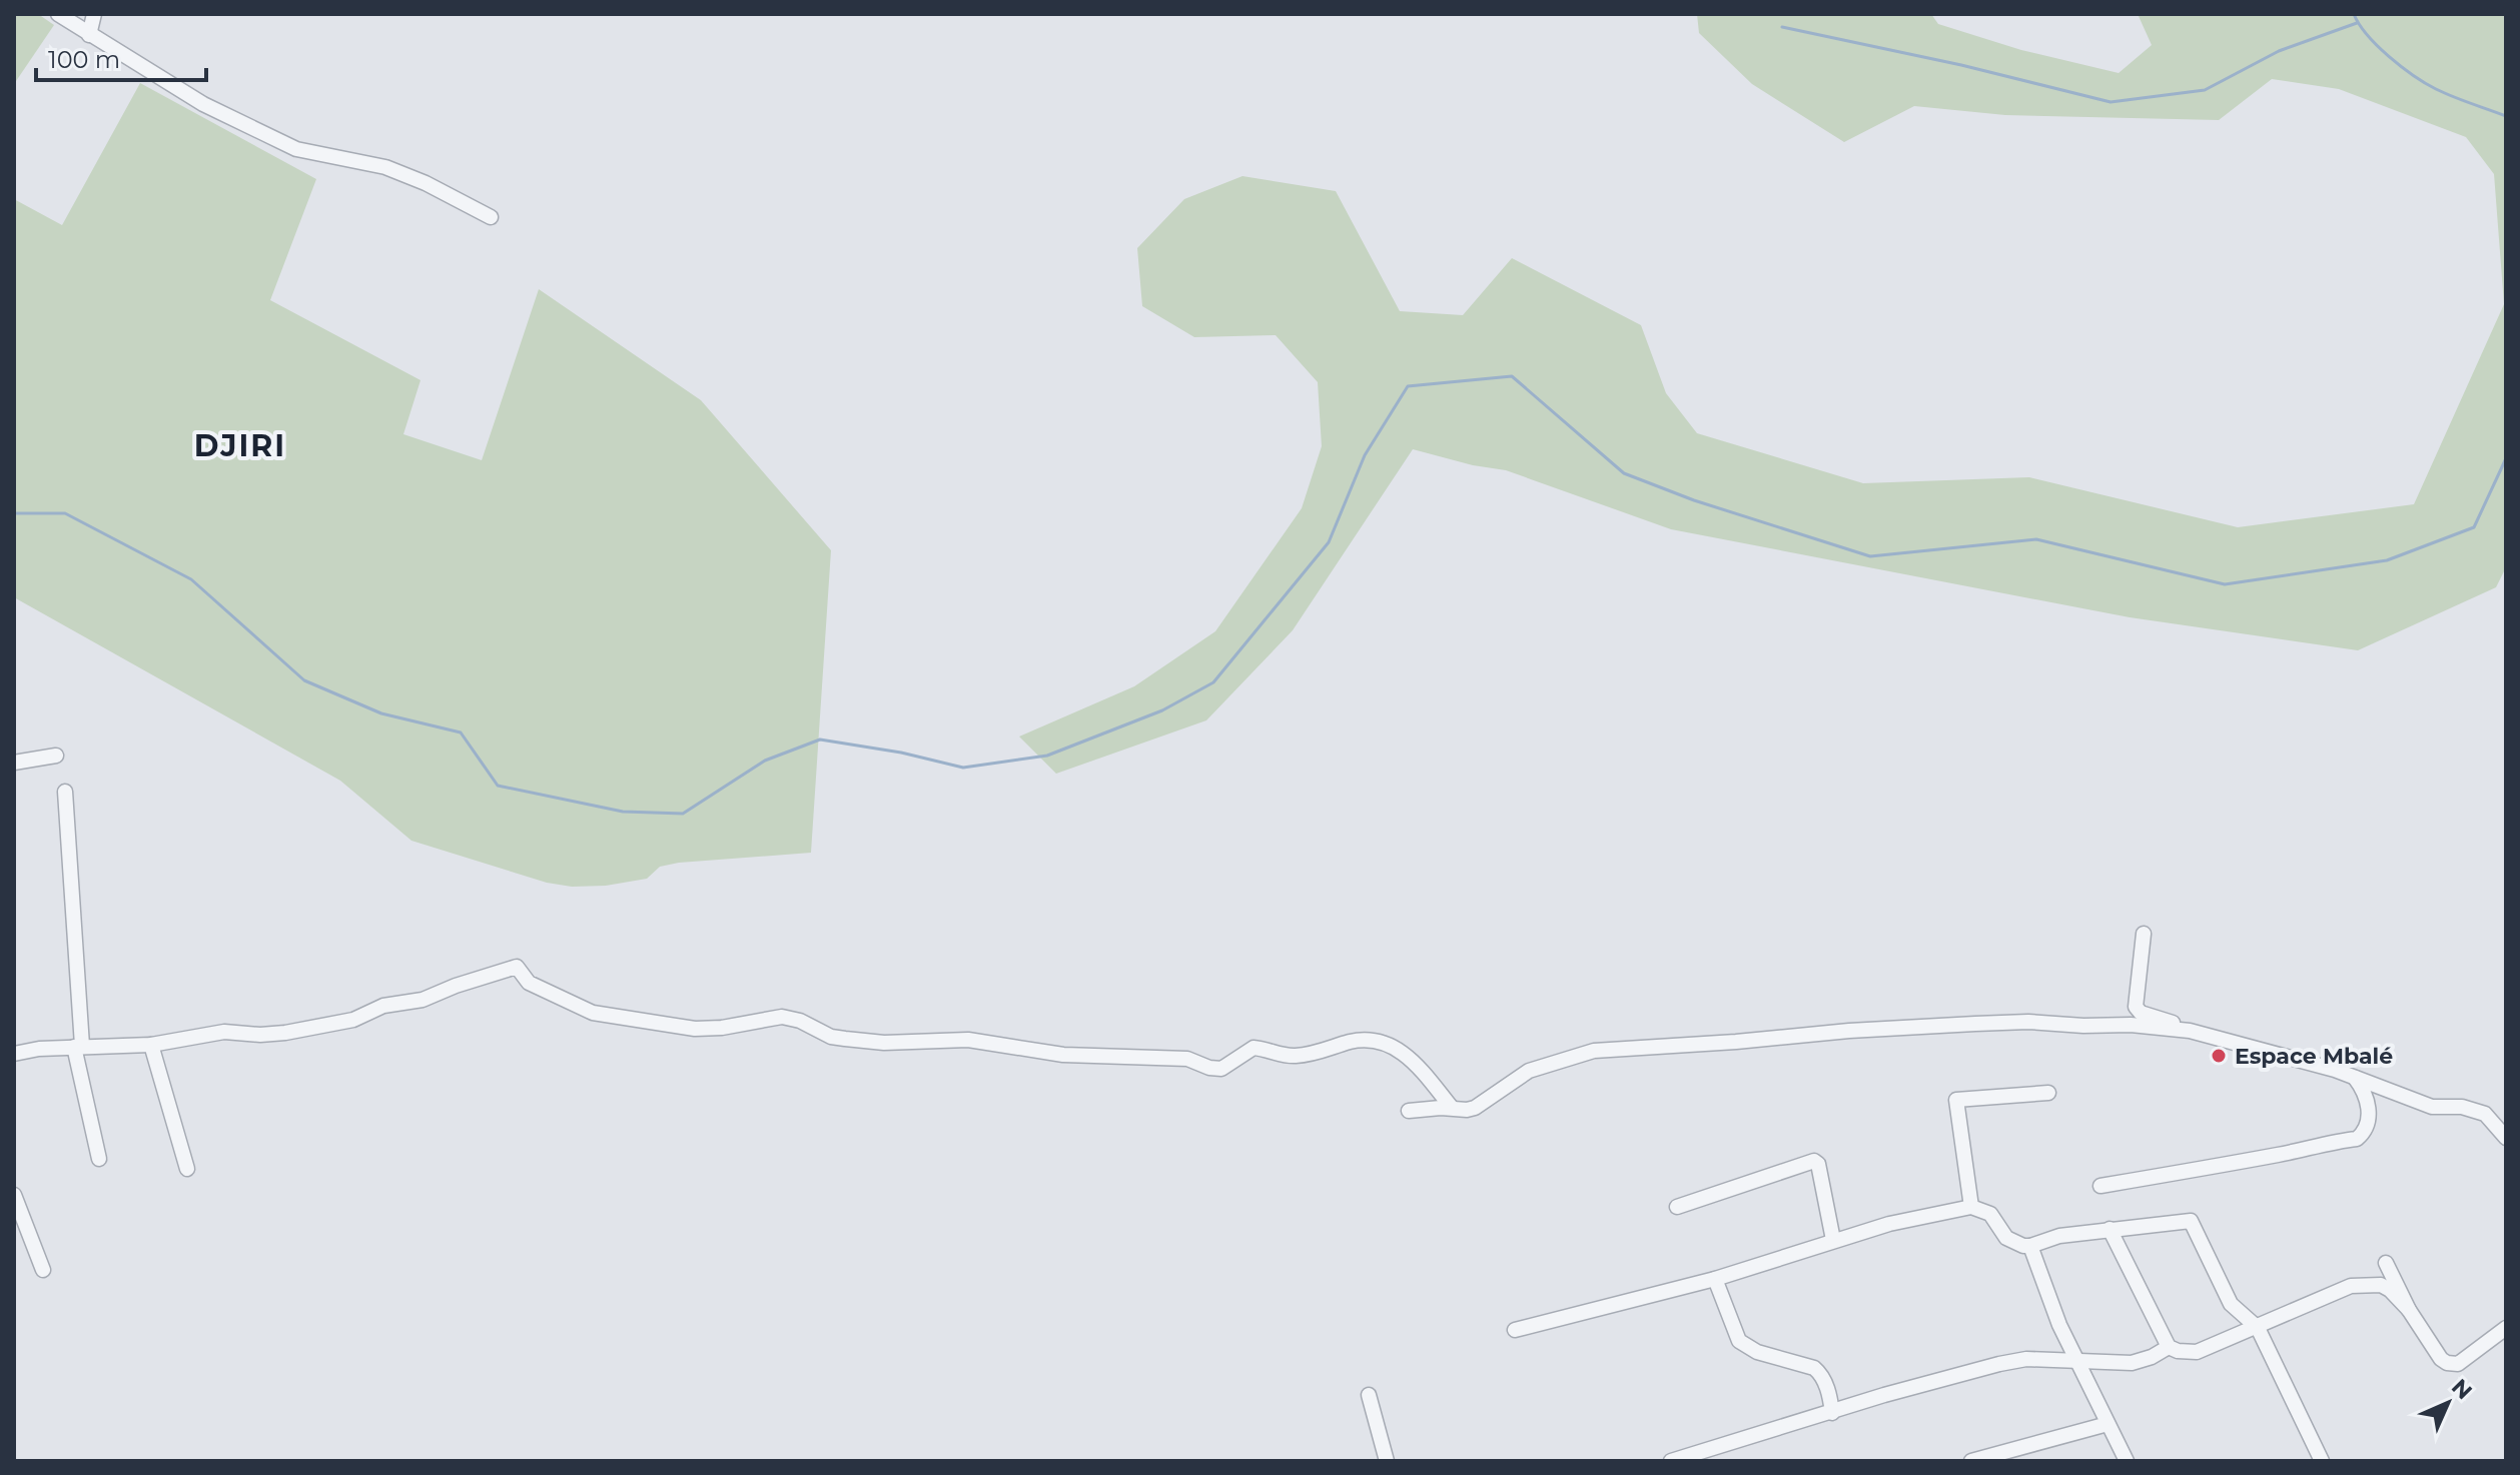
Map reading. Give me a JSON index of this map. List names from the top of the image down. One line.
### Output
{"districts":["DJIRI"],"places":["Espace Mbalé"],"scale_bar":"100 m","north":"top right"}
